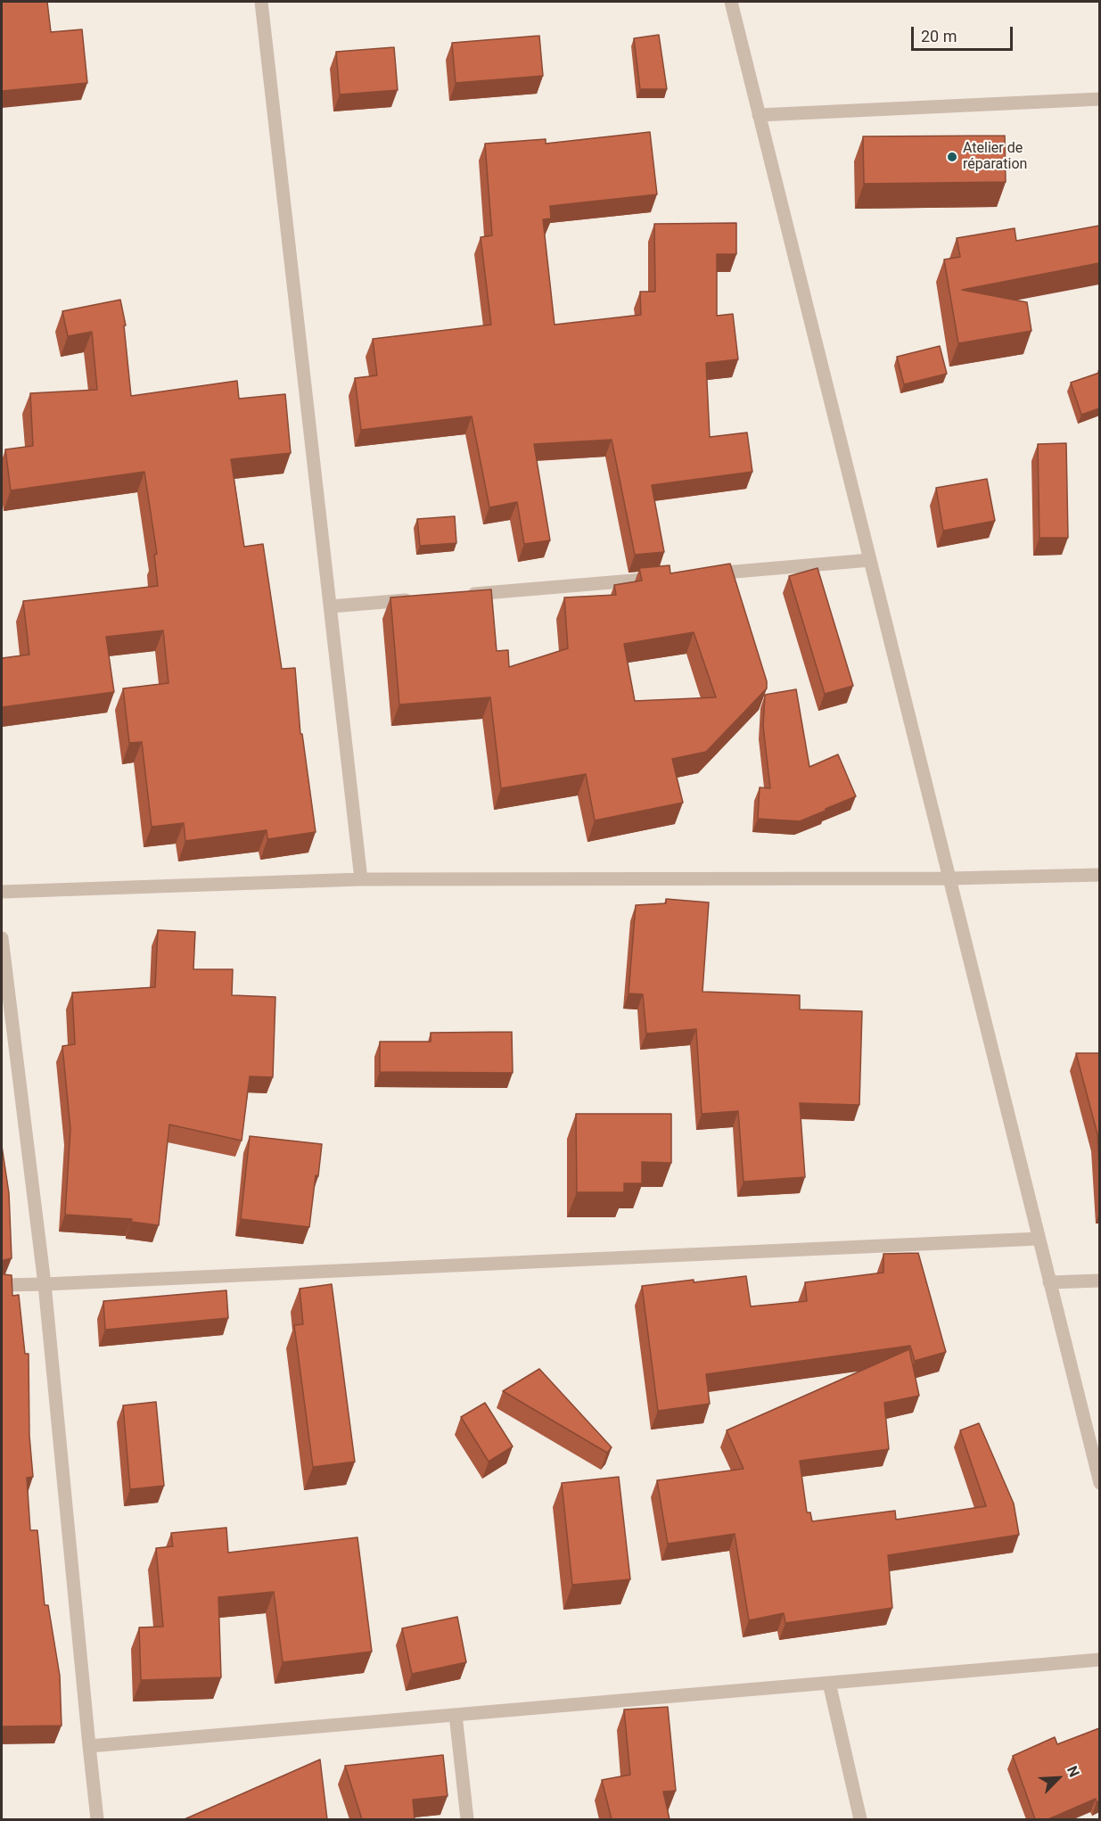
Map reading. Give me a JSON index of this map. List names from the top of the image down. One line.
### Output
{"places":["Atelier de réparation"],"scale_bar":"20 m","north":"top right"}
